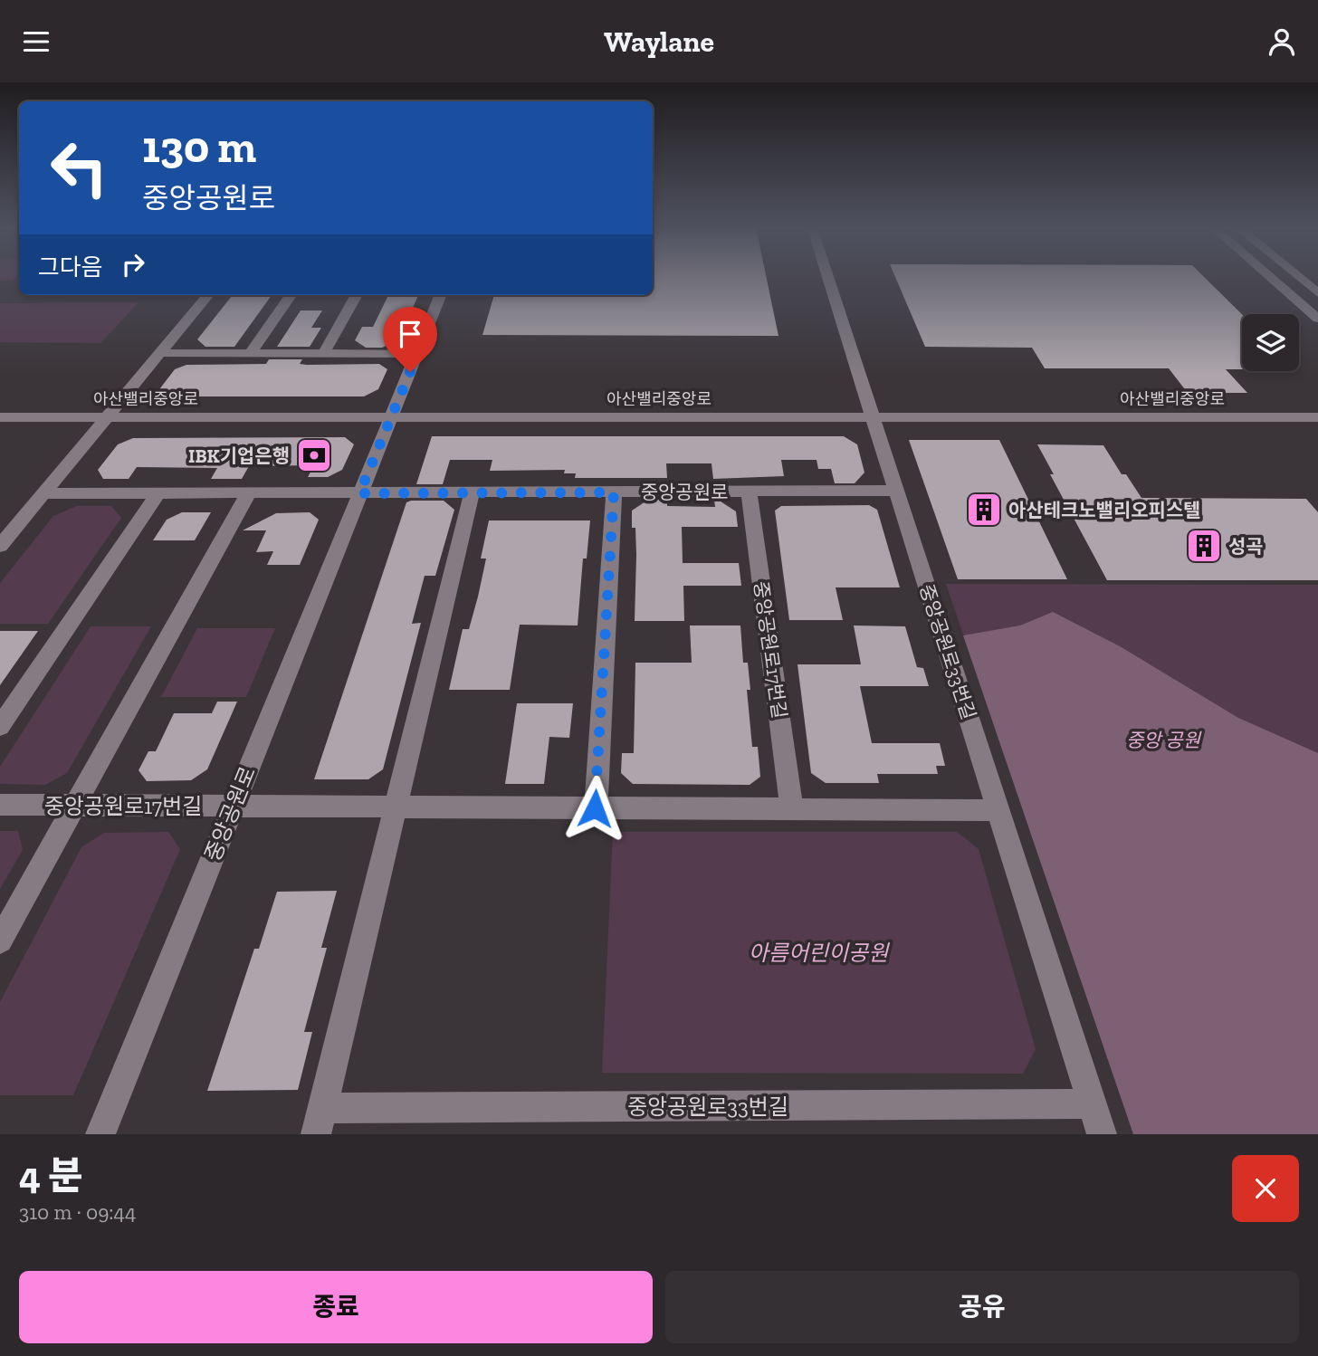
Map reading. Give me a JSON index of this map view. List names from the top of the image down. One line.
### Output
{"streets":{"street":["아산밸리중앙로","중앙공원로","중앙공원로17번길","중앙공원로33번길"]},"crossings":[["아산밸리중앙로","중앙공원로"],["아산밸리중앙로","중앙공원로33번길"],["중앙공원로","중앙공원로17번길"],["중앙공원로","중앙공원로33번길"],["중앙공원로17번길","중앙공원로33번길"]],"parks":["중앙 공원","아름어린이공원"],"places":{"bank":["IBK기업은행"],"building":["아산테크노밸리오피스텔","성곡"]},"page":{"header":"Waylane","turn":["130 m","중앙공원로"],"then":"그다음","heading":["4 분","310 m · 09:44"],"buttons":["종료","공유"]}}
